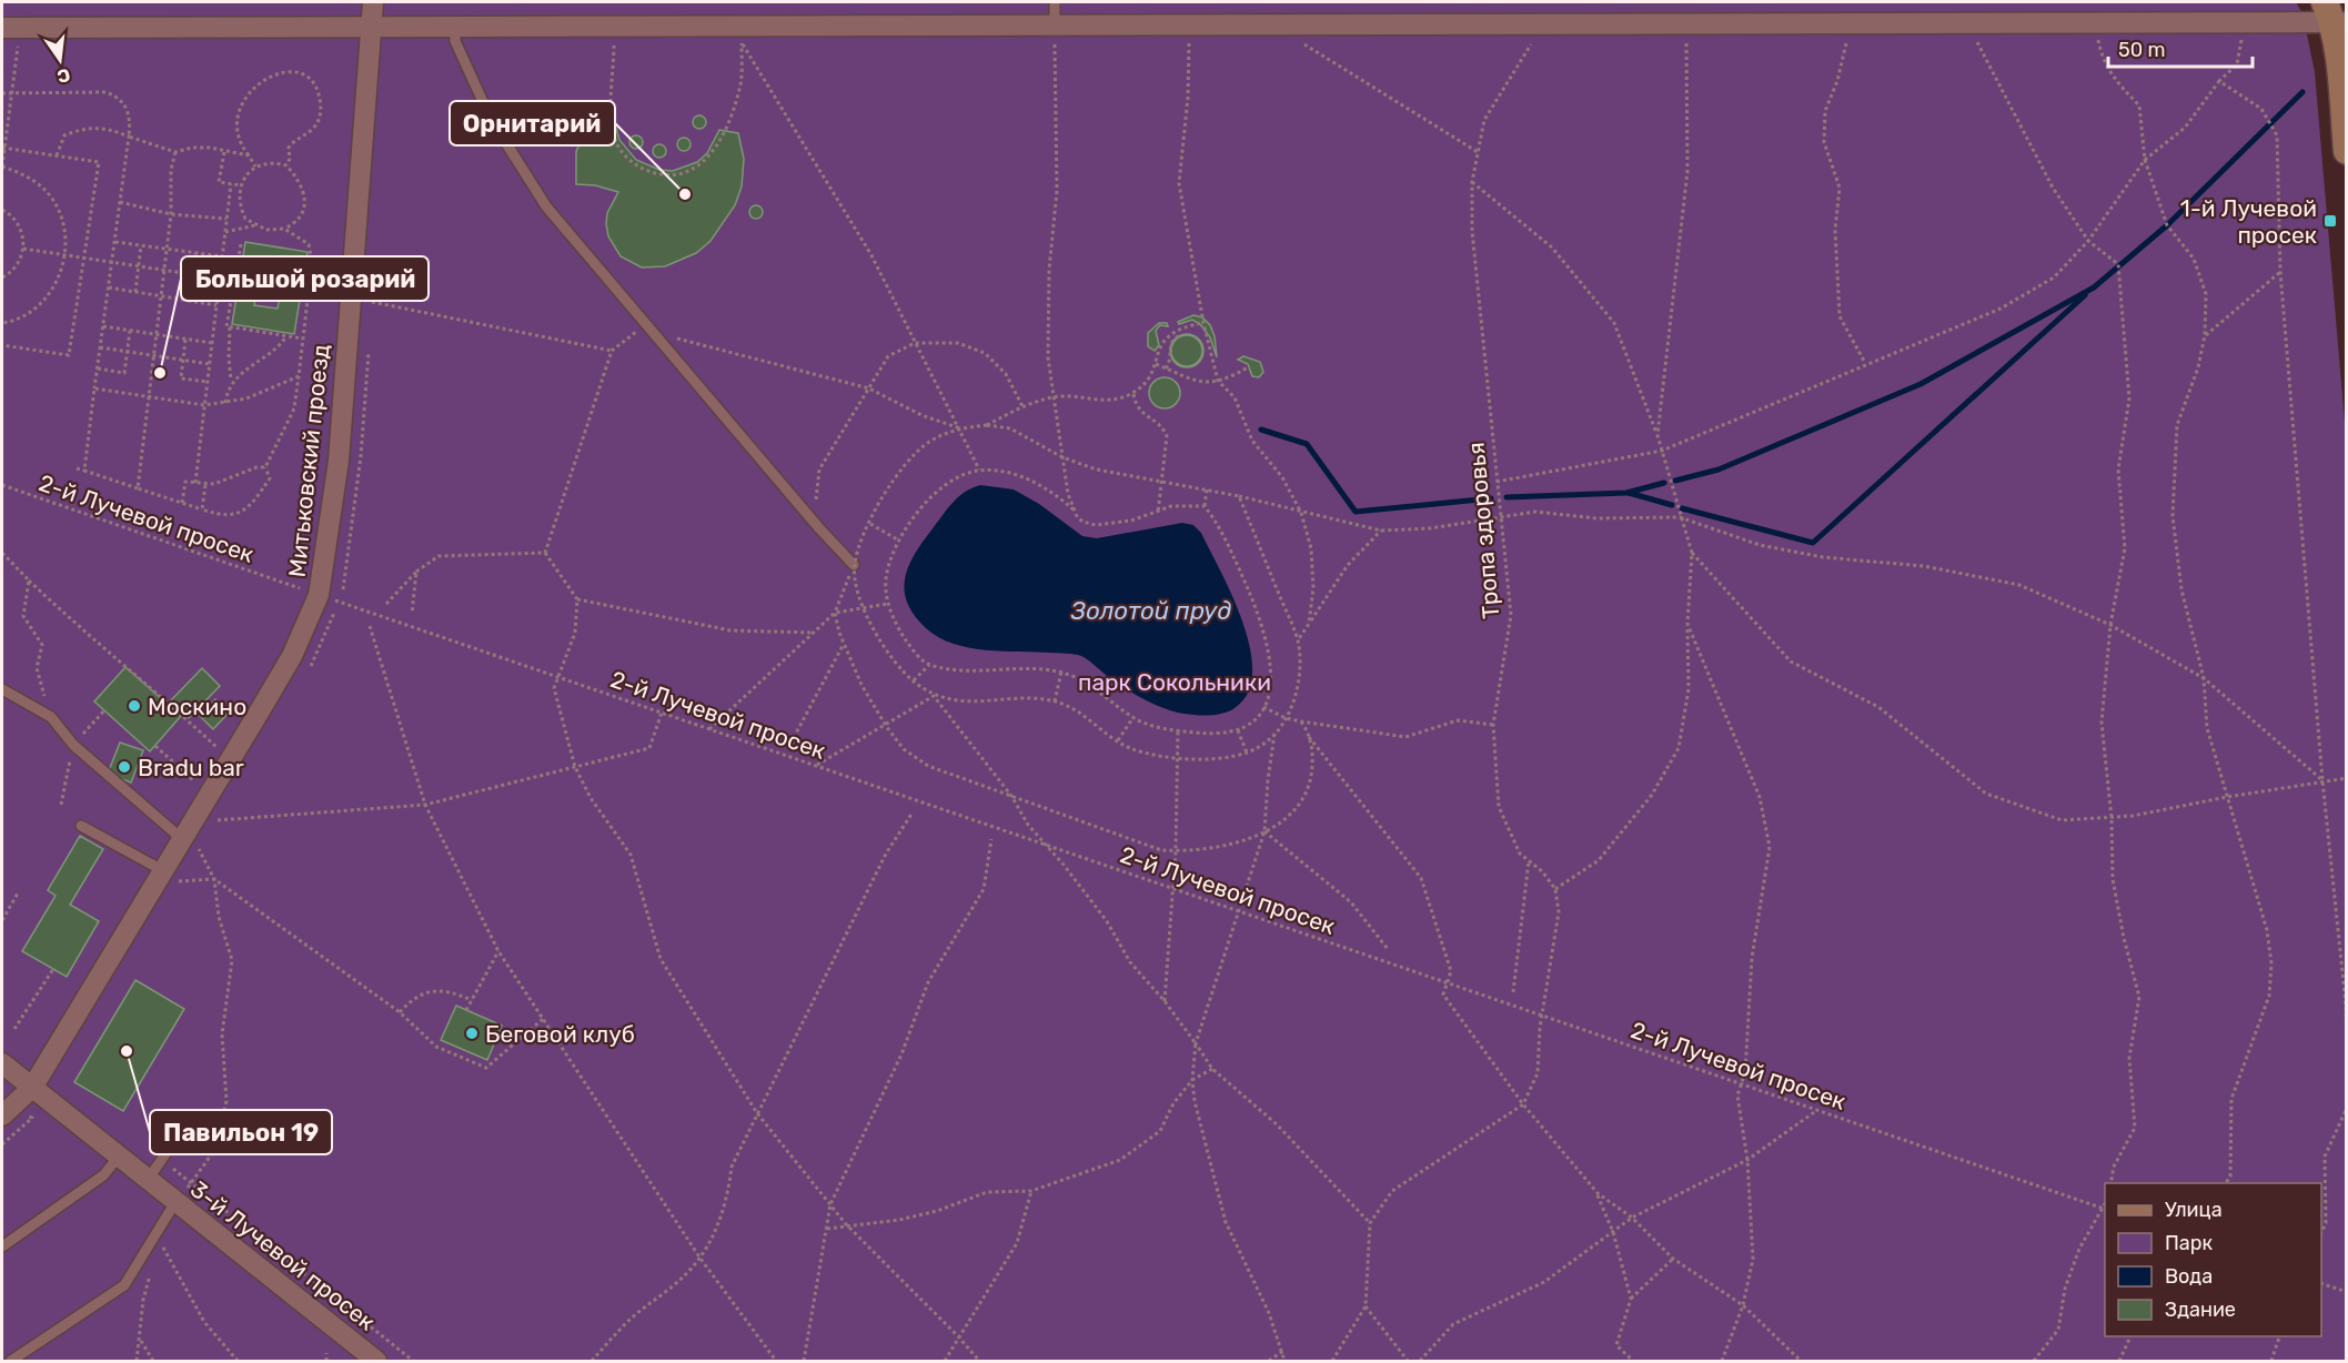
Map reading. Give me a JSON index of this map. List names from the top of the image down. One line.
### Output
{"streets":{"street":["Митьковский проезд","3-й Лучевой просек"],"path":["2-й Лучевой просек","Тропа здоровья"]},"crossings":[["Митьковский проезд","2-й Лучевой просек"],["Митьковский проезд","3-й Лучевой просек"]],"water":["Золотой пруд"],"parks":["парк Сокольники"],"places":{"other":["Орнитарий","Большой розарий","Москино","Bradu bar","Беговой клуб","Павильон 19"],"transit":["1-й Лучевой просек"]},"legend":["Улица","Парк","Вода","Здание"],"scale_bar":"50 m","north":"bottom"}
